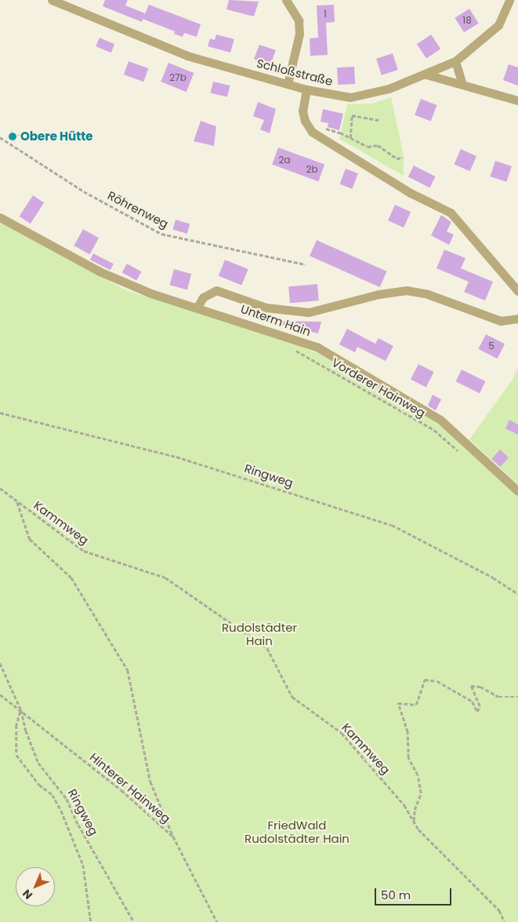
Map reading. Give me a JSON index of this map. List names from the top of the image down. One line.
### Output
{"streets":{"street":["Schloßstraße","Unterm Hain"],"path":["Röhrenweg","Vorderer Hainweg","Ringweg","Kammweg","Hinterer Hainweg"]},"crossings":[["Ringweg","Hinterer Hainweg"]],"parks":["Rudolstädter Hain","FriedWald Rudolstädter Hain"],"places":["Obere Hütte"],"house_numbers":["1","18","27b","2a","2b","5"],"scale_bar":"50 m","north":"bottom left"}
